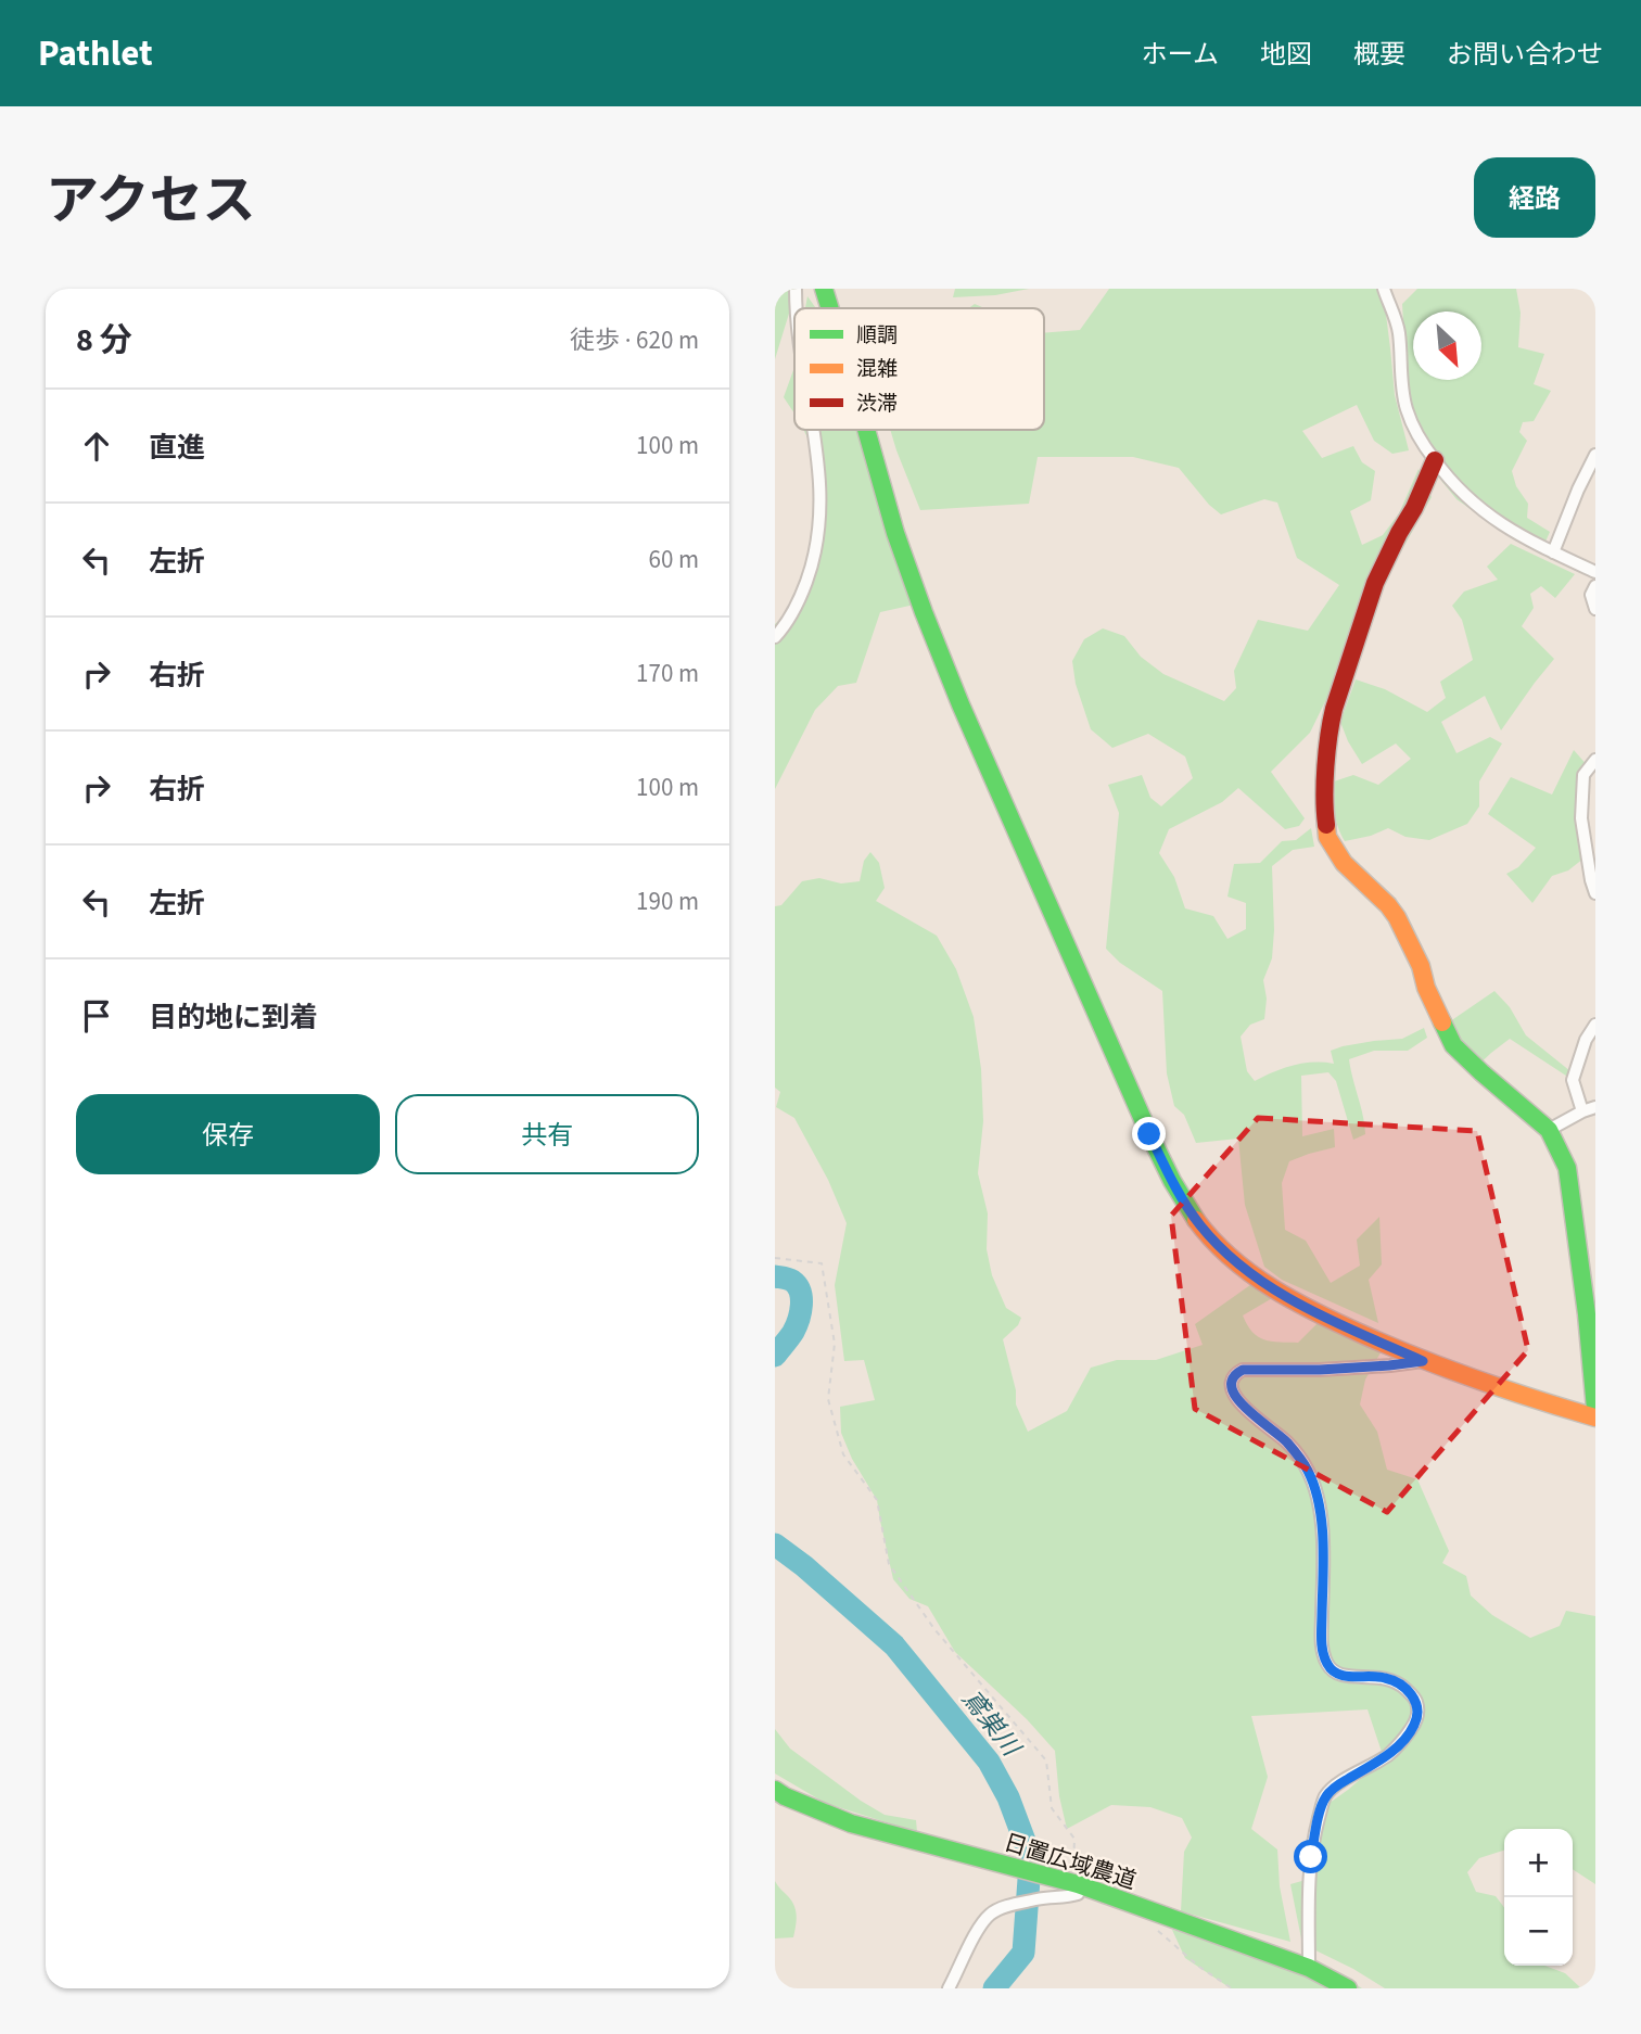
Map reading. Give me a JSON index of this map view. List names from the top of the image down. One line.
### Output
{"streets":{"street":["日置広域農道"]},"water":["鳶巣川"],"legend":["順調","混雑","渋滞"],"north":"bottom right","page":{"header":"Pathlet","nav":["ホーム","地図","概要","お問い合わせ"],"title":"アクセス","buttons":["経路",["保存","共有"]],"heading":["8 分","徒歩 · 620 m"],"list":[["直進","100 m"],["左折","60 m"],["右折","170 m"],["右折","100 m"],["左折","190 m"],"目的地に到着"],"map_buttons":["+","−"]}}
